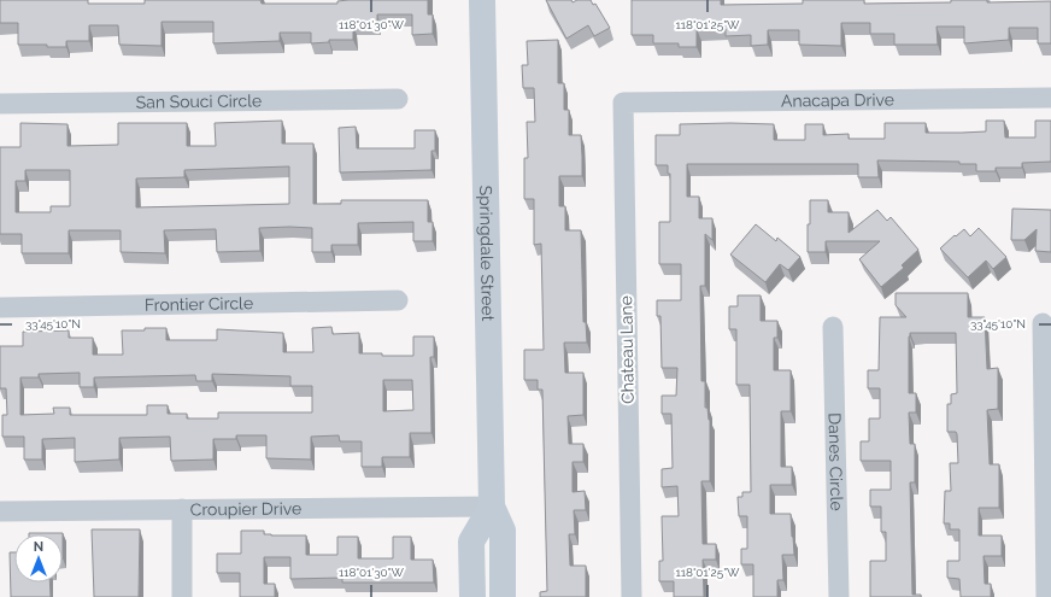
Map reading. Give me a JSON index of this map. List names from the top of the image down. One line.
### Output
{"streets":{"main road":["Springdale Street"],"street":["Anacapa Drive","San Souci Circle","Frontier Circle","Chateau Lane","Danes Circle","Croupier Drive"]},"crossings":[["Anacapa Drive","Chateau Lane"],["Springdale Street","Croupier Drive"]],"north":"top","coordinates":["118°01'30\"W","118°01'25\"W","33°45'10\"N"]}
